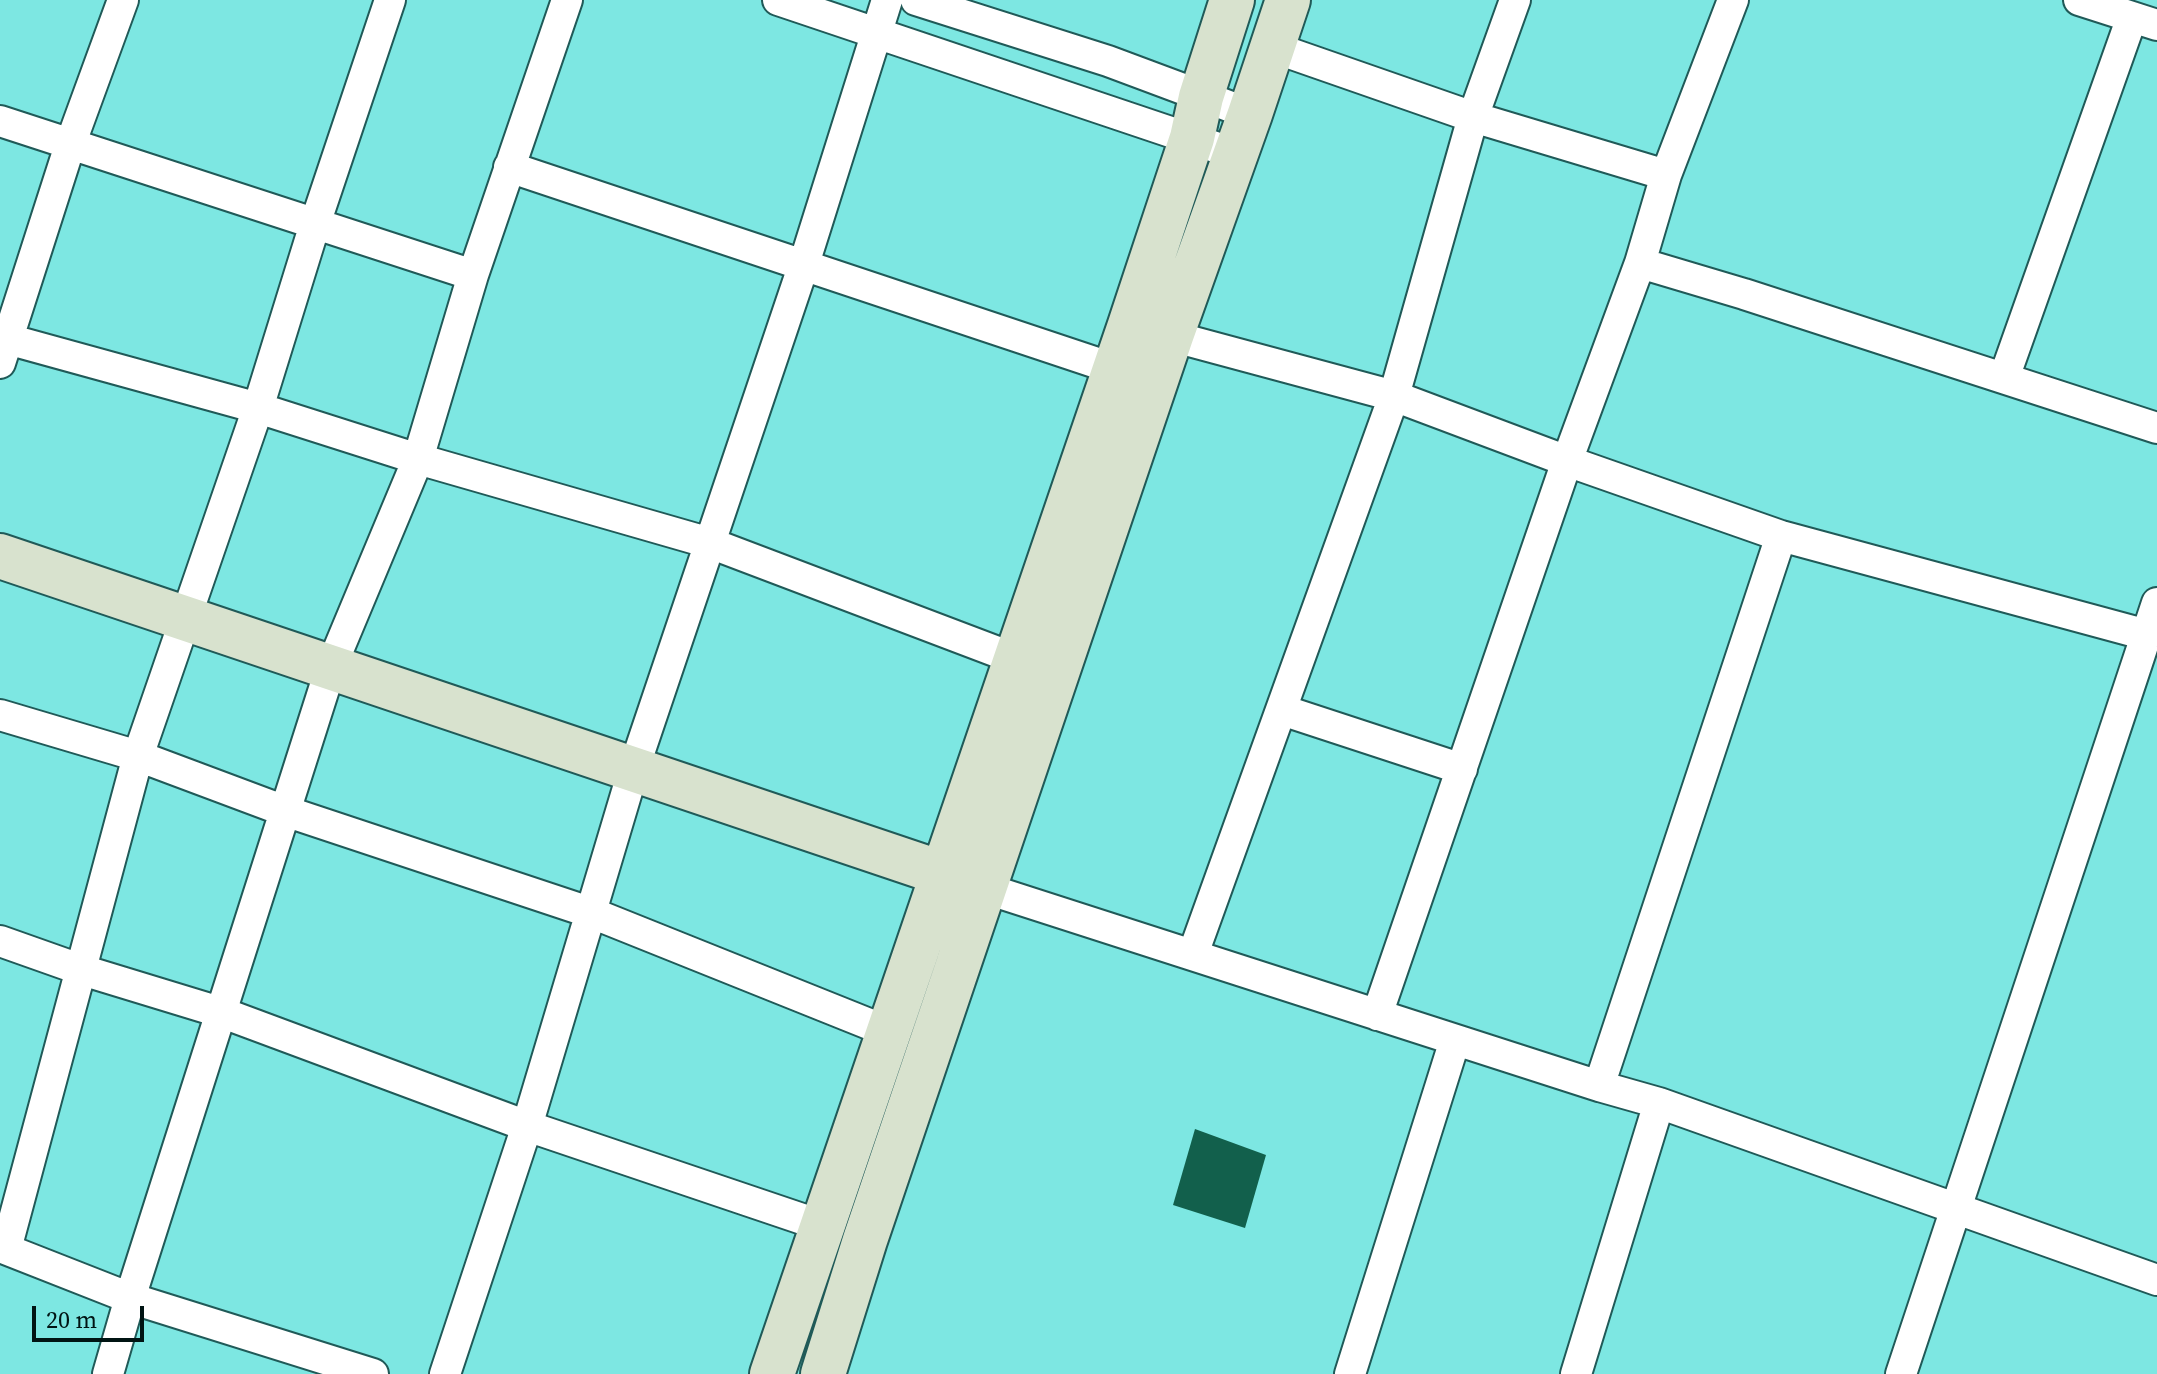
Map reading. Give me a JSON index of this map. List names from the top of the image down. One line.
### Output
{"scale_bar":"20 m"}
